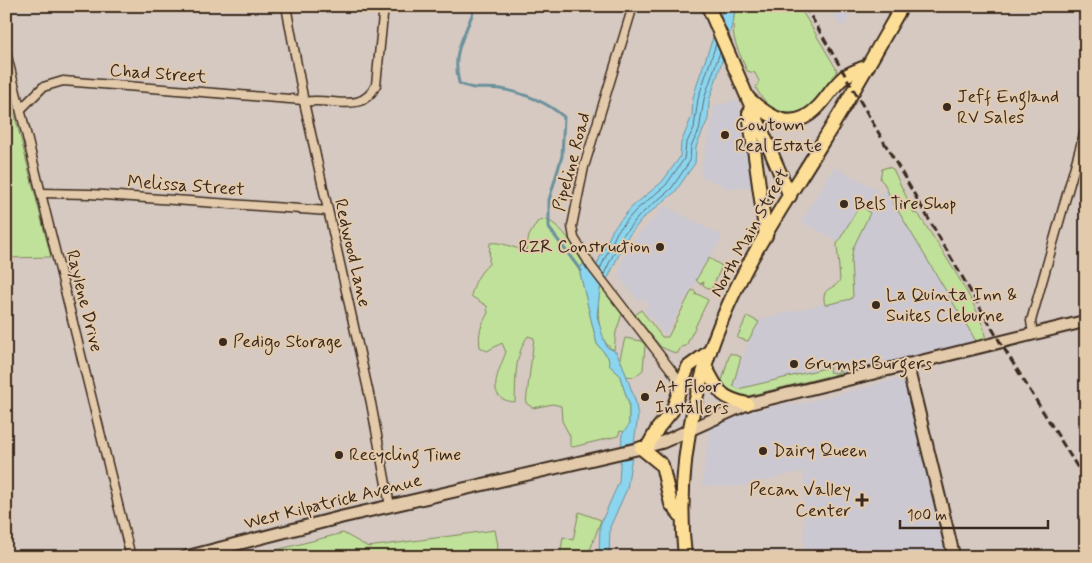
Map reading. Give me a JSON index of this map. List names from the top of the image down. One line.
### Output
{"streets":{"main road":["North Main Street"],"street":["Chad Street","Pipeline Road","Melissa Street","Redwood Lane","Raylene Drive","West Kilpatrick Avenue"]},"crossings":[["Chad Street","Redwood Lane"],["Chad Street","Raylene Drive"],["Melissa Street","Redwood Lane"],["Melissa Street","Raylene Drive"],["North Main Street","West Kilpatrick Avenue"],["Redwood Lane","West Kilpatrick Avenue"]],"places":{"other":["Jeff England RV Sales","Cowtown Real Estate","Bels Tire Shop","RZR Construction","La Quinta Inn & Suites Cleburne","Pedigo Storage","Grumps Burgers","A+ Floor Installers","Dairy Queen","Recycling Time"],"health":["Pecan Valley Center"]},"scale_bar":"100 m"}
